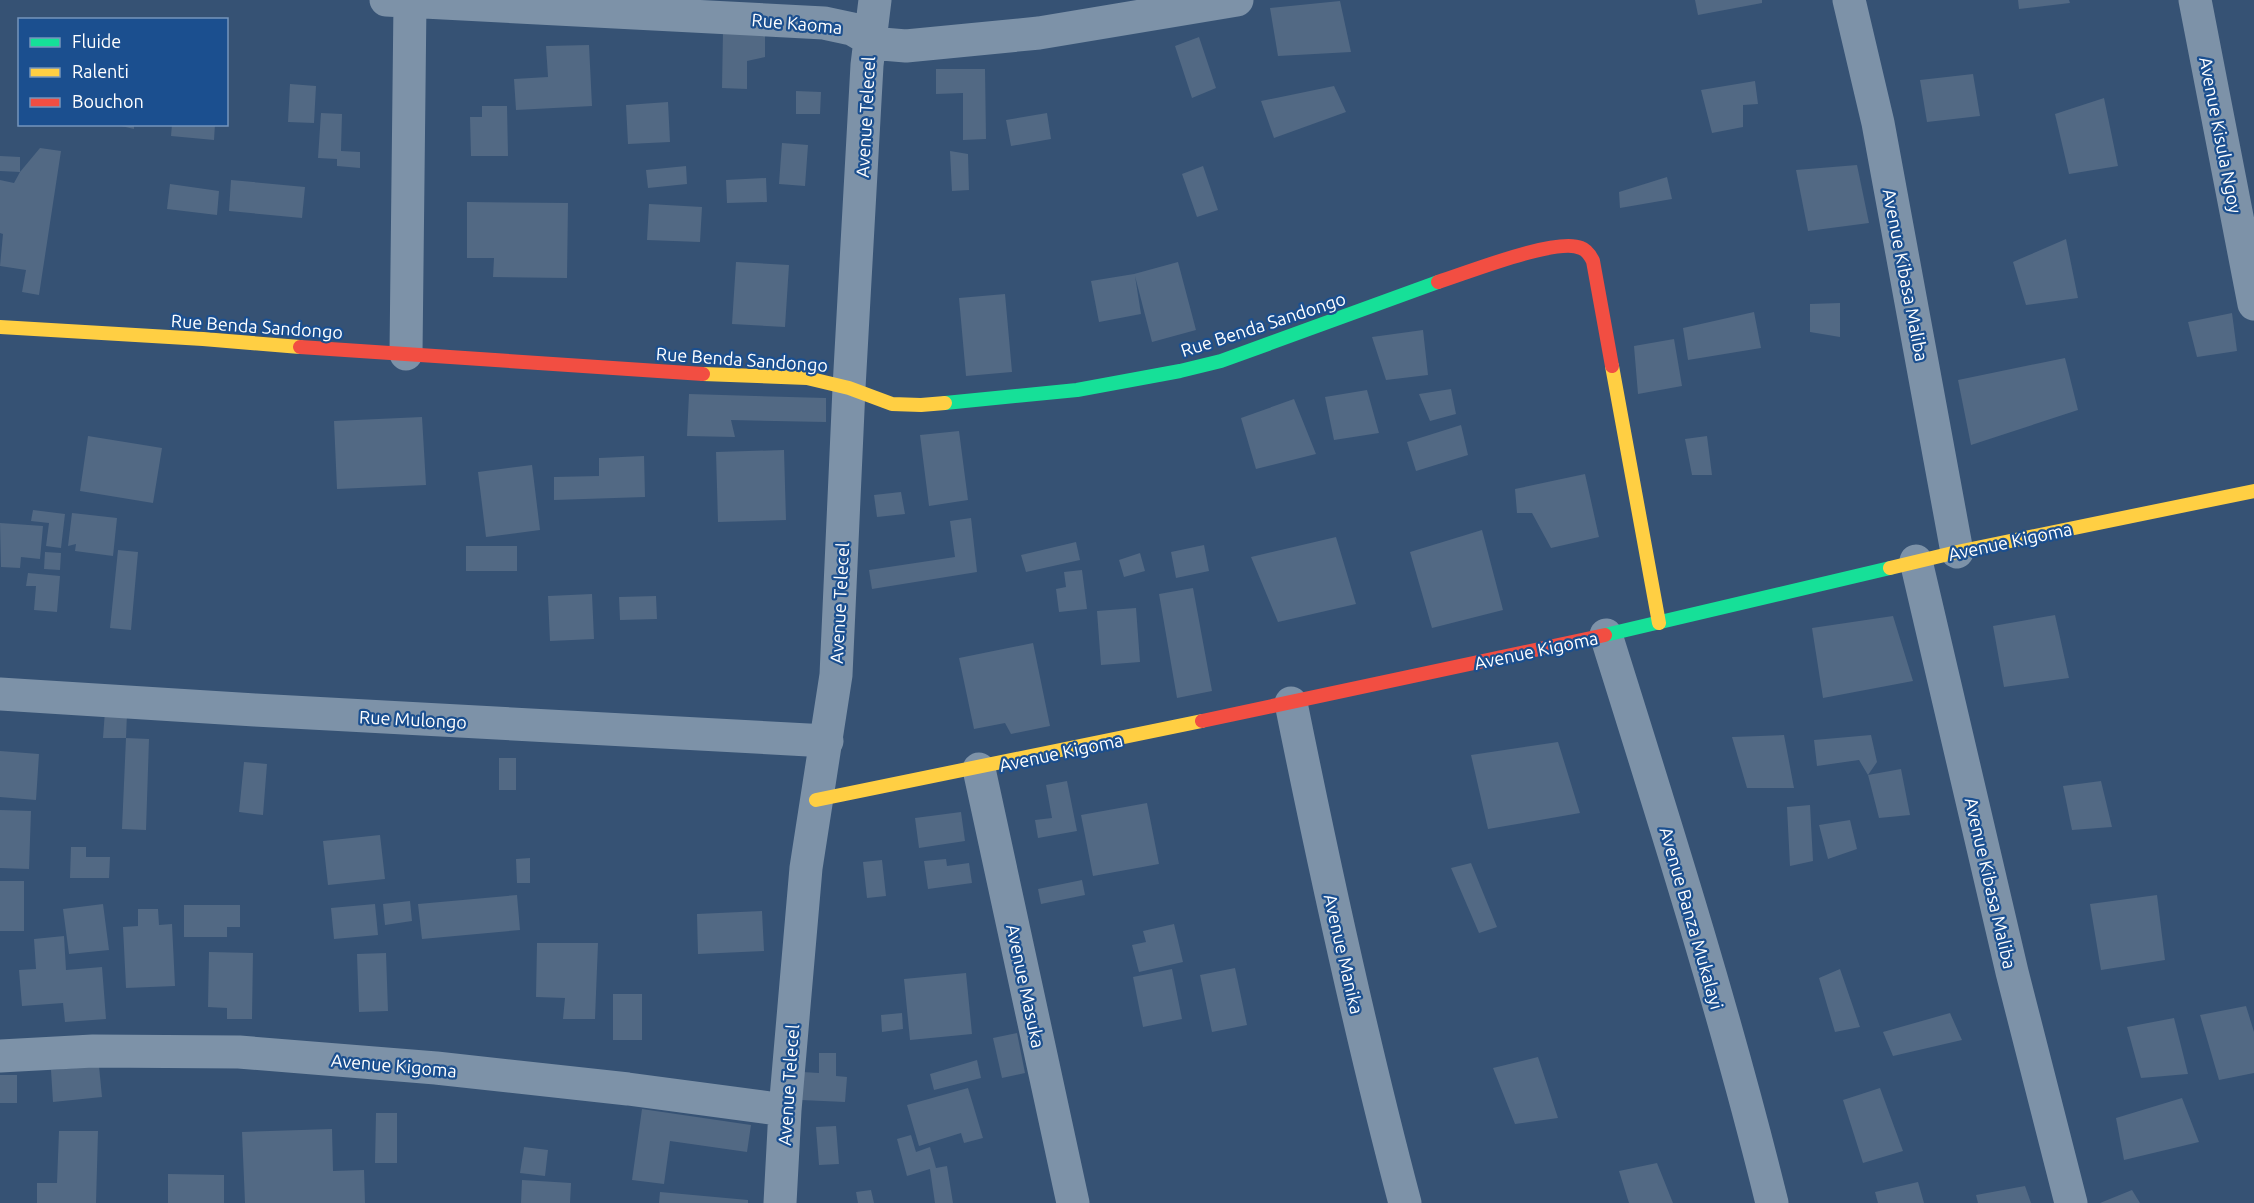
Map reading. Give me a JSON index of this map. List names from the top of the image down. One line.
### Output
{"streets":{"street":["Rue Kaoma","Avenue Telecel","Avenue Kisula Ngoy","Avenue Kibasa Maliba","Rue Benda Sandongo","Avenue Kigoma","Rue Mulongo","Avenue Banza Mukalayi","Avenue Manika","Avenue Masuka"]},"crossings":[["Rue Kaoma","Avenue Telecel"],["Avenue Telecel","Rue Benda Sandongo"],["Avenue Telecel","Avenue Kigoma"],["Avenue Telecel","Rue Mulongo"],["Avenue Kibasa Maliba","Avenue Kigoma"],["Rue Benda Sandongo","Avenue Kigoma"],["Avenue Kigoma","Avenue Banza Mukalayi"],["Avenue Kigoma","Avenue Manika"],["Avenue Kigoma","Avenue Masuka"]],"legend":["Fluide","Ralenti","Bouchon"]}
